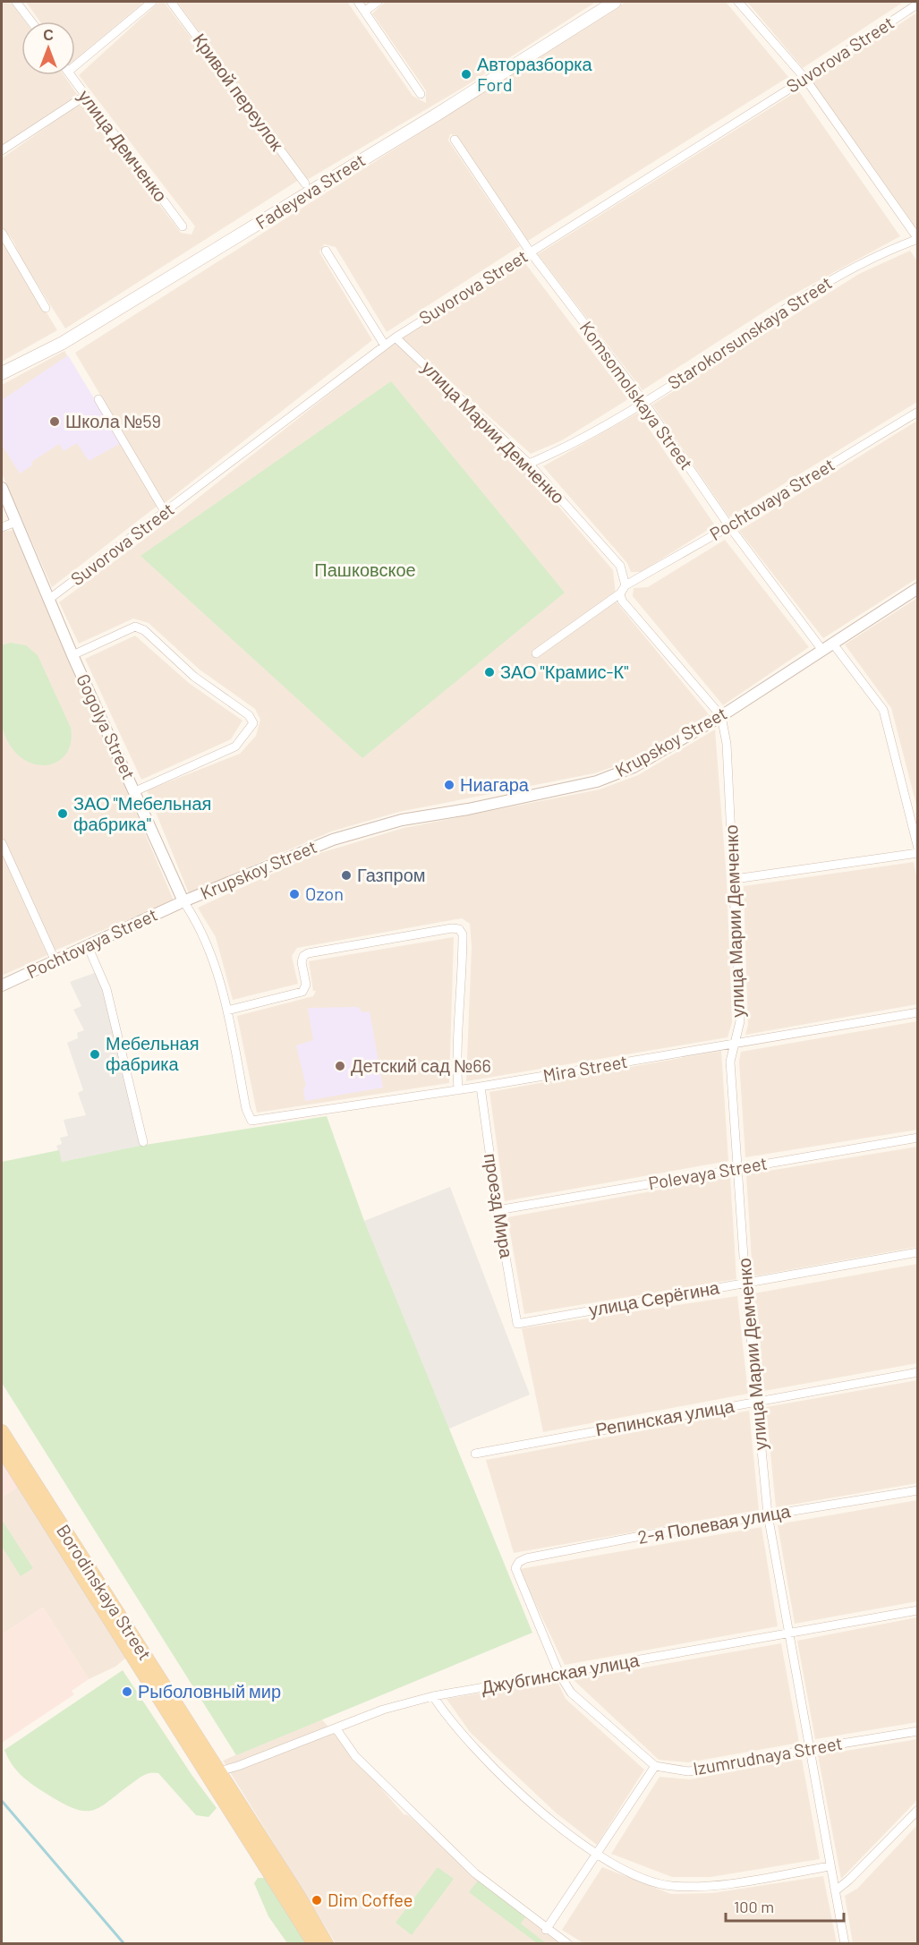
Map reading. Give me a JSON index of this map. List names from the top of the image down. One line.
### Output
{"streets":{"main road":["Fadeyeva Street","Borodinskaya Street"],"street":["Suvorova Street","Кривой переулок","улица Демченко","Starokorsunskaya Street","Komsomolskaya Street","улица Марии Демченко","Pochtovaya Street","Gogolya Street","Krupskoy Street","Mira Street","Polevaya Street","проезд Мира","улица Серёгина","Репинская улица","2-я Полевая улица","Джубгинская улица","Izumrudnaya Street"]},"crossings":[["Suvorova Street","Komsomolskaya Street"],["Suvorova Street","улица Марии Демченко"],["Suvorova Street","Gogolya Street"],["Starokorsunskaya Street","Komsomolskaya Street"],["Starokorsunskaya Street","улица Марии Демченко"],["Komsomolskaya Street","Pochtovaya Street"],["Komsomolskaya Street","Krupskoy Street"],["улица Марии Демченко","Pochtovaya Street"],["улица Марии Демченко","Krupskoy Street"],["улица Марии Демченко","Mira Street"],["улица Марии Демченко","Polevaya Street"],["улица Марии Демченко","улица Серёгина"],["улица Марии Демченко","Репинская улица"],["улица Марии Демченко","2-я Полевая улица"],["улица Марии Демченко","Джубгинская улица"],["улица Марии Демченко","Izumrudnaya Street"],["Pochtovaya Street","Gogolya Street"],["Pochtovaya Street","Krupskoy Street"],["Gogolya Street","Krupskoy Street"],["Gogolya Street","Mira Street"],["Mira Street","проезд Мира"],["Polevaya Street","проезд Мира"],["проезд Мира","улица Серёгина"],["2-я Полевая улица","Джубгинская улица"],["Borodinskaya Street","Джубгинская улица"]],"parks":["Пашковское"],"places":["Авторазборка Ford","Школа №59","ЗАО \"Крамис-К\"","Ниагара","ЗАО \"Мебельная фабрика\"","Газпром","Ozon","Мебельная фабрика","Детский сад №66","Рыболовный мир","Dim Coffee"],"scale_bar":"100 m","north":"top"}
